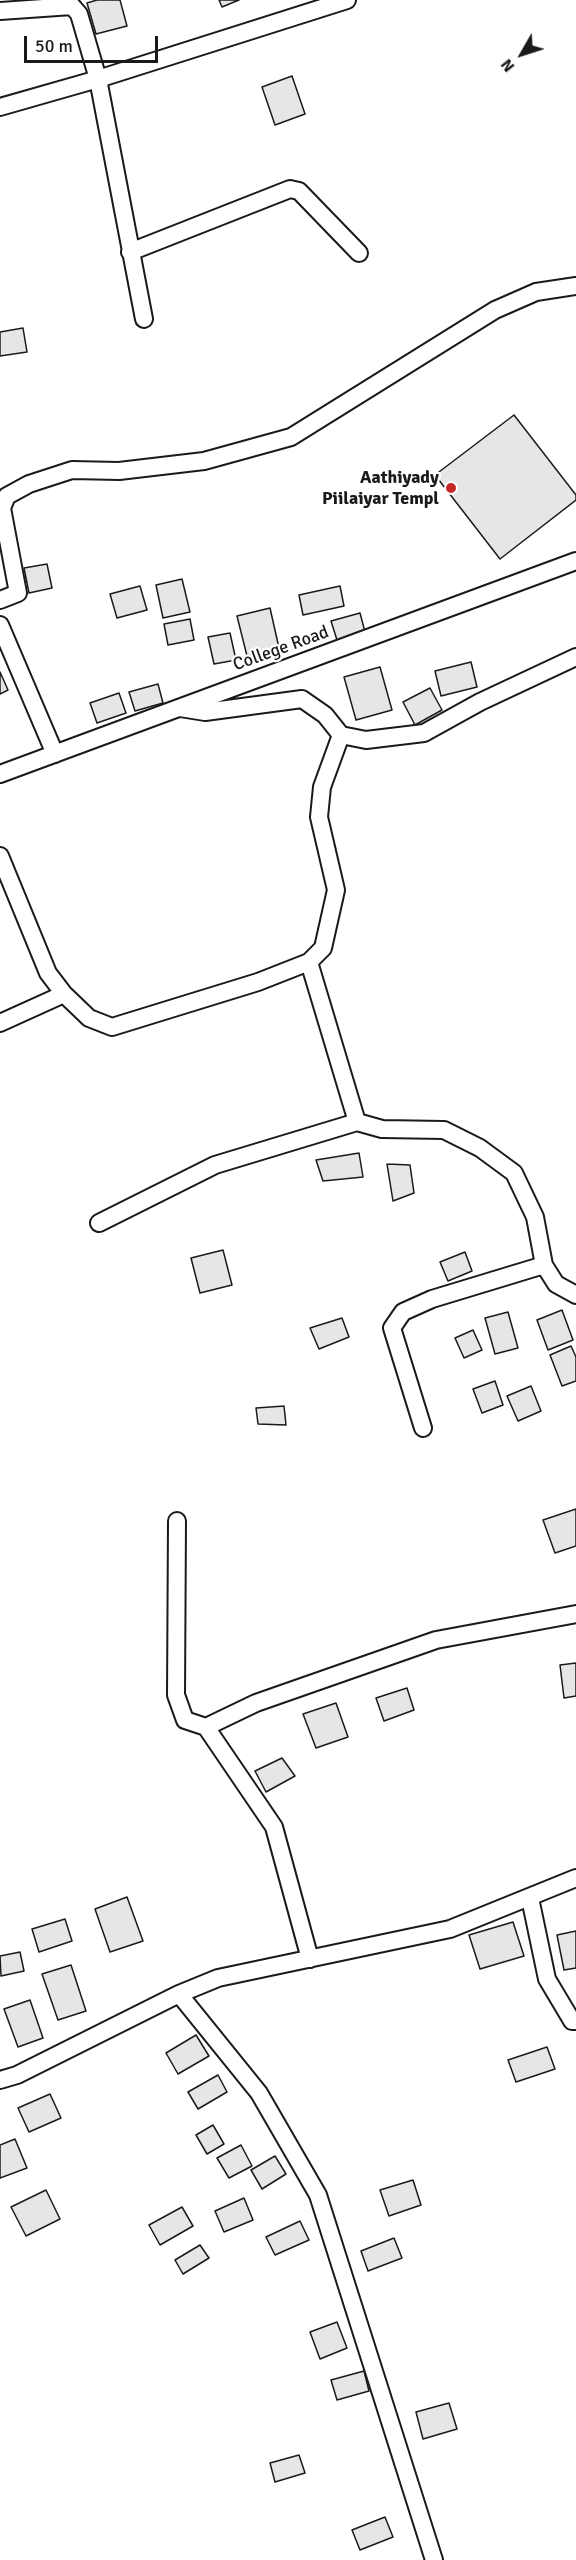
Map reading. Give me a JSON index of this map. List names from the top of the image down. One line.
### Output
{"streets":{"street":["College Road"]},"places":["Aathiyady Piilaiyar Templ"],"scale_bar":"50 m","north":"bottom left"}
